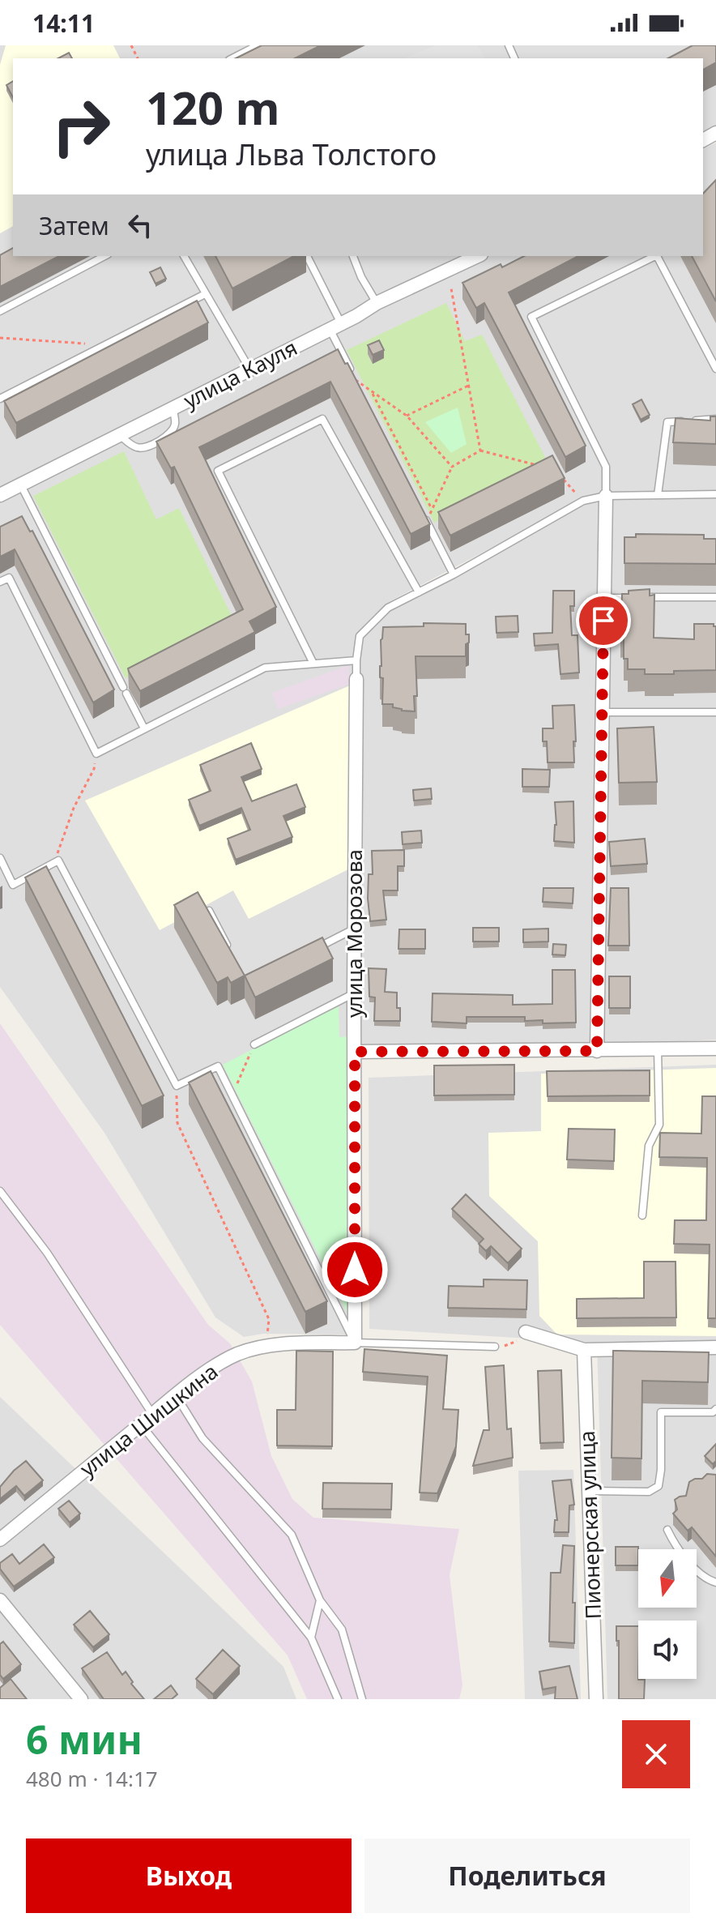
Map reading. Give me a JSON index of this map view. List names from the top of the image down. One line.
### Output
{"streets":{"street":["улица Кауля","улица Морозова","улица Шишкина","Пионерская улица"]},"crossings":[["улица Морозова","улица Шишкина"]],"north":"bottom","page":{"status":"14:11","turn":["120 m","улица Льва Толстого"],"then":"Затем","heading":["6 мин","480 m · 14:17"],"buttons":["Выход","Поделиться"]}}
